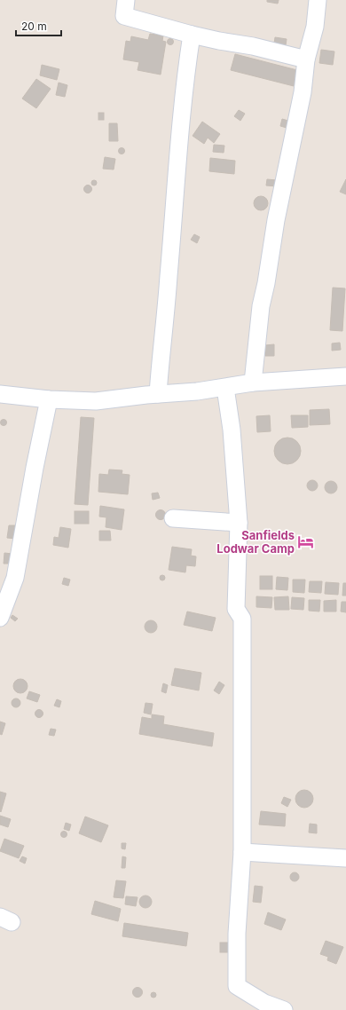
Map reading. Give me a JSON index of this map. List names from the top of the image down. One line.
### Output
{"places":{"hotel":["Sanfields Lodwar Camp"]},"scale_bar":"20 m"}
